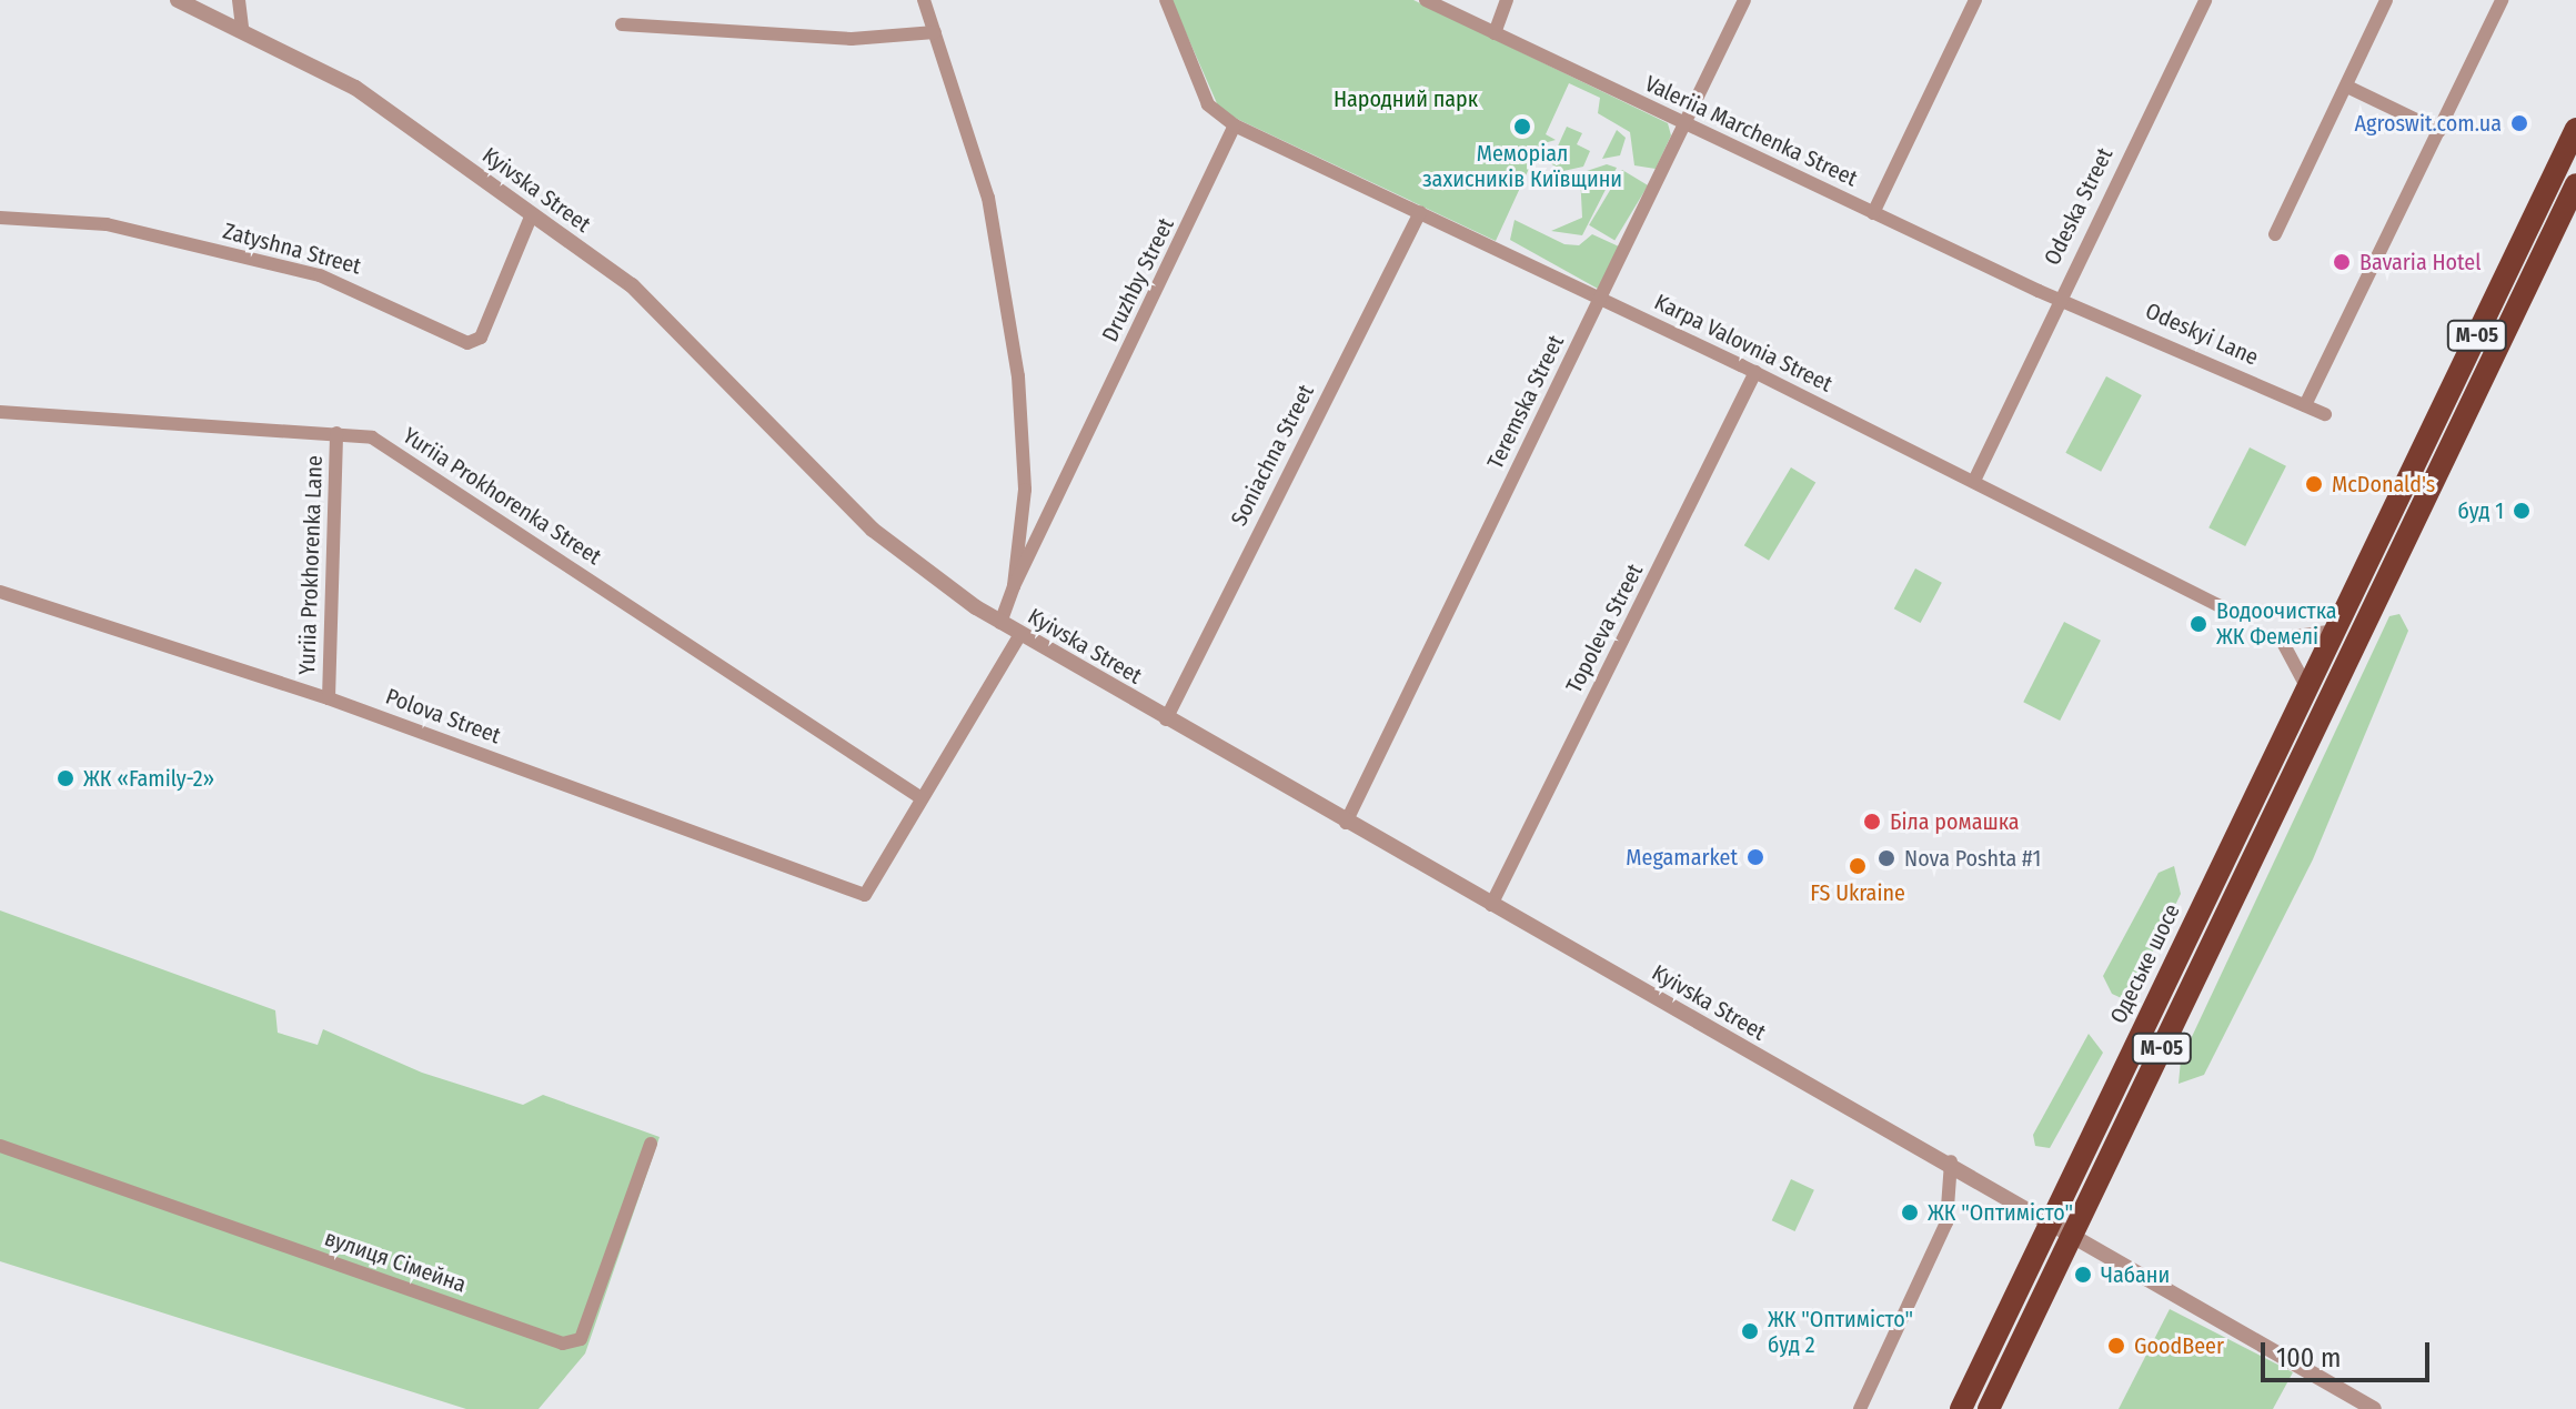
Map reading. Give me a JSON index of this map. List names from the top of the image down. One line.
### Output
{"streets":{"highway":["М-05","Одеське шосе"],"street":["Valeriia Marchenka Street","Kyivska Street","Odeska Street","Zatyshna Street","Druzhby Street","Odeskyi Lane","Karpa Valovnia Street","Teremska Street","Soniachna Street","Yuriia Prokhorenka Street","Yuriia Prokhorenka Lane","Topoleva Street","Polova Street","вулиця Сімейна"]},"crossings":[["Valeriia Marchenka Street","Odeska Street"],["Valeriia Marchenka Street","Odeskyi Lane"],["Valeriia Marchenka Street","Teremska Street"],["Kyivska Street","Zatyshna Street"],["Kyivska Street","М-05"],["Kyivska Street","Teremska Street"],["Kyivska Street","Soniachna Street"],["Kyivska Street","Topoleva Street"],["Kyivska Street","Одеське шосе"],["Odeska Street","Odeskyi Lane"],["Odeska Street","Karpa Valovnia Street"],["Druzhby Street","Karpa Valovnia Street"],["М-05","Одеське шосе"],["Karpa Valovnia Street","Teremska Street"],["Karpa Valovnia Street","Soniachna Street"],["Karpa Valovnia Street","Topoleva Street"],["Yuriia Prokhorenka Street","Yuriia Prokhorenka Lane"],["Yuriia Prokhorenka Street","Polova Street"],["Yuriia Prokhorenka Lane","Polova Street"]],"parks":["Народний парк"],"places":["Agroswit.com.ua","Меморіал захисників Київщини","Bavaria Hotel","McDonald's","буд 1","Водоочистка ЖК Фемелі","ЖК «Family-2»","Біла ромашка","Megamarket","Nova Poshta #1","FS Ukraine","ЖК \"Оптимісто\"","Чабани","ЖК \"Оптимісто\" буд 2","GoodBeer"],"scale_bar":"100 m"}
